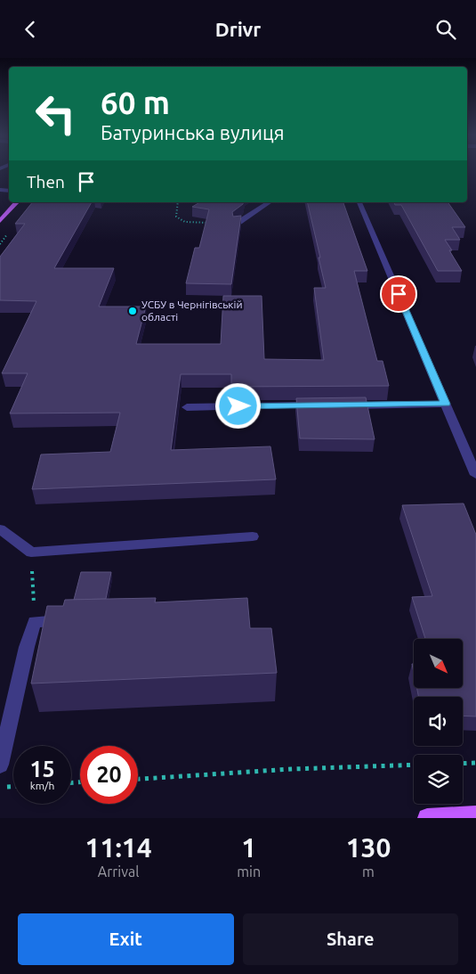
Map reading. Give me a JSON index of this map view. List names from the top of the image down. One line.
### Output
{"places":["УСБУ в Чернігівській області"],"north":"bottom right","page":{"header":"Drivr","turn":["60 m","Батуринська вулиця"],"then":"Then","speed":"15 km/h","limit":"20","eta":["11:14","Arrival","1","min","130","m"],"buttons":["Exit","Share"]}}
